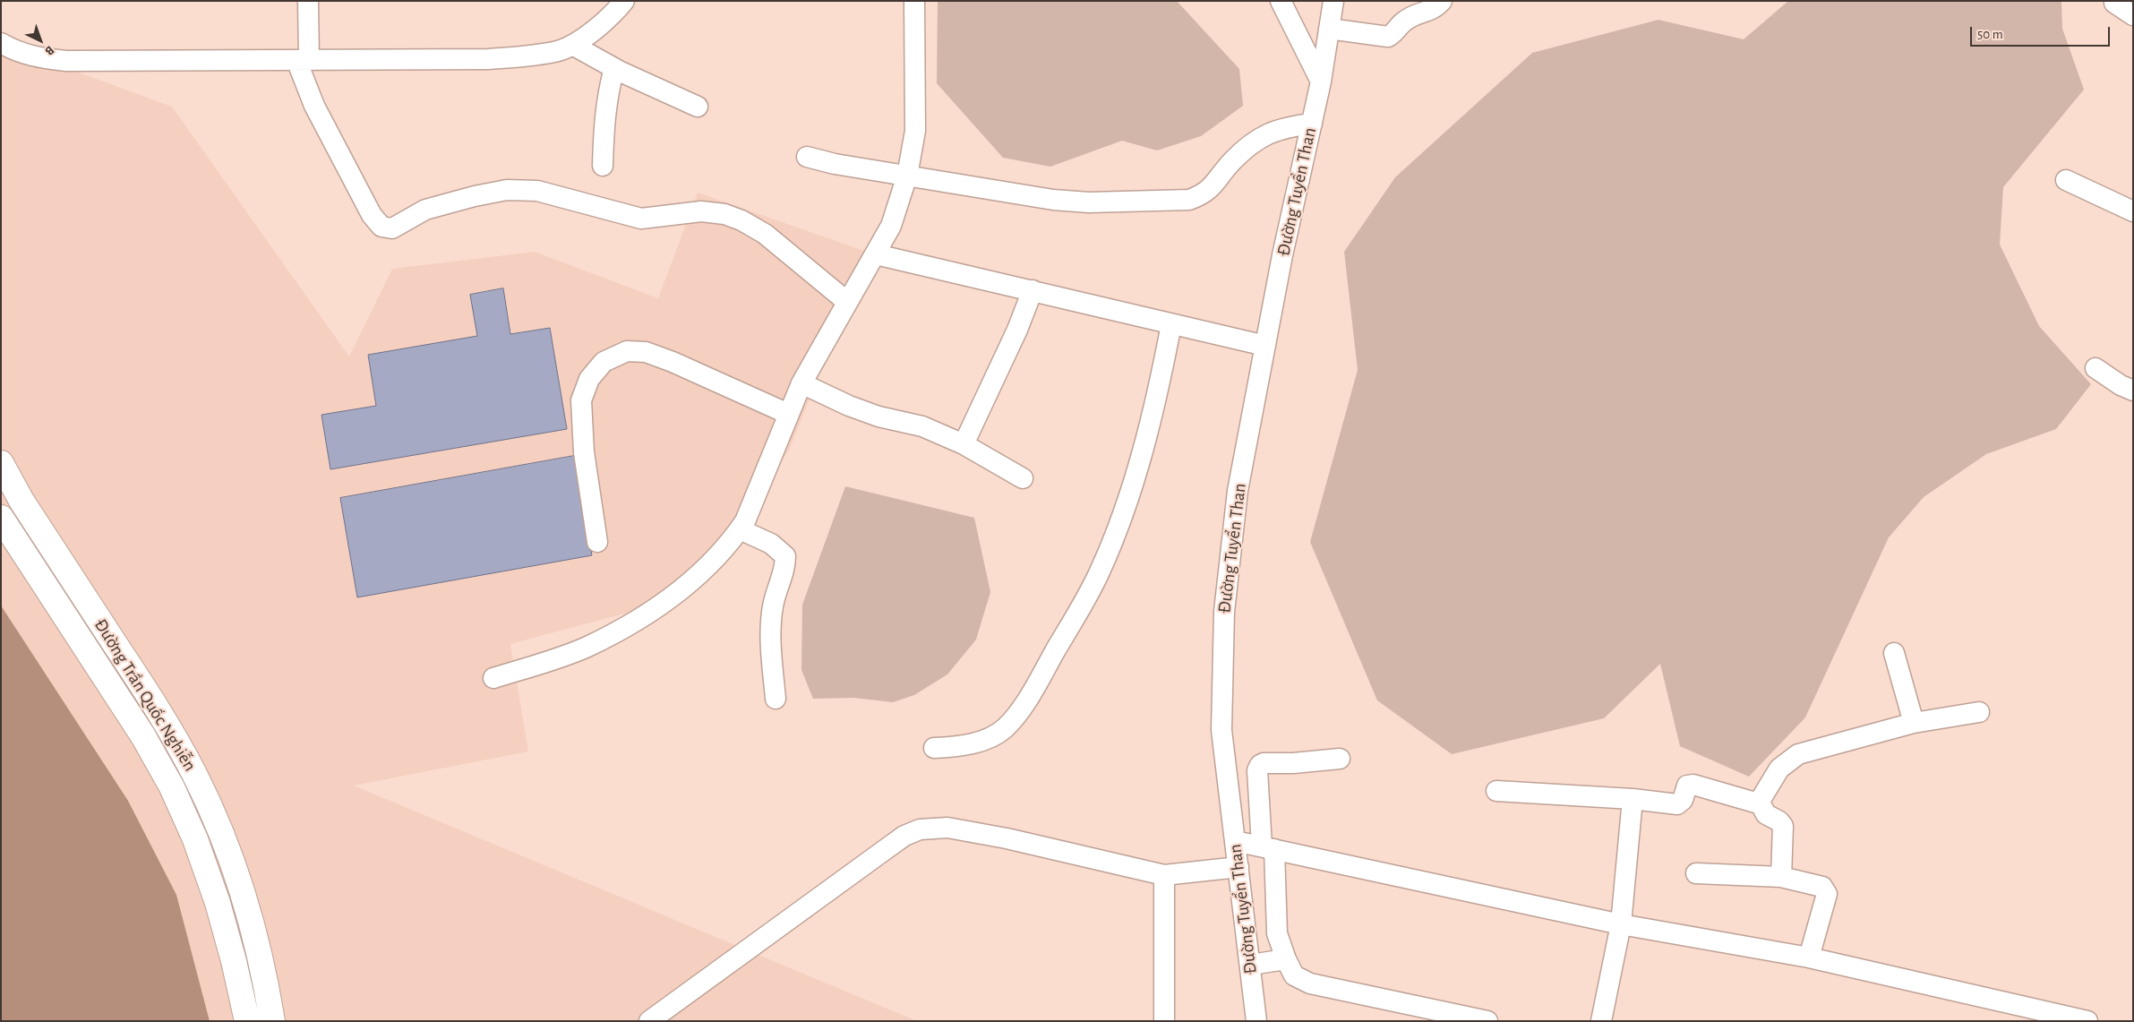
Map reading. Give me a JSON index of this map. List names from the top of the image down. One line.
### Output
{"streets":{"main road":["Đường Trần Quốc Nghiễn"],"street":["Đường Tuyển Than"]},"scale_bar":"50 m","north":"bottom right"}
